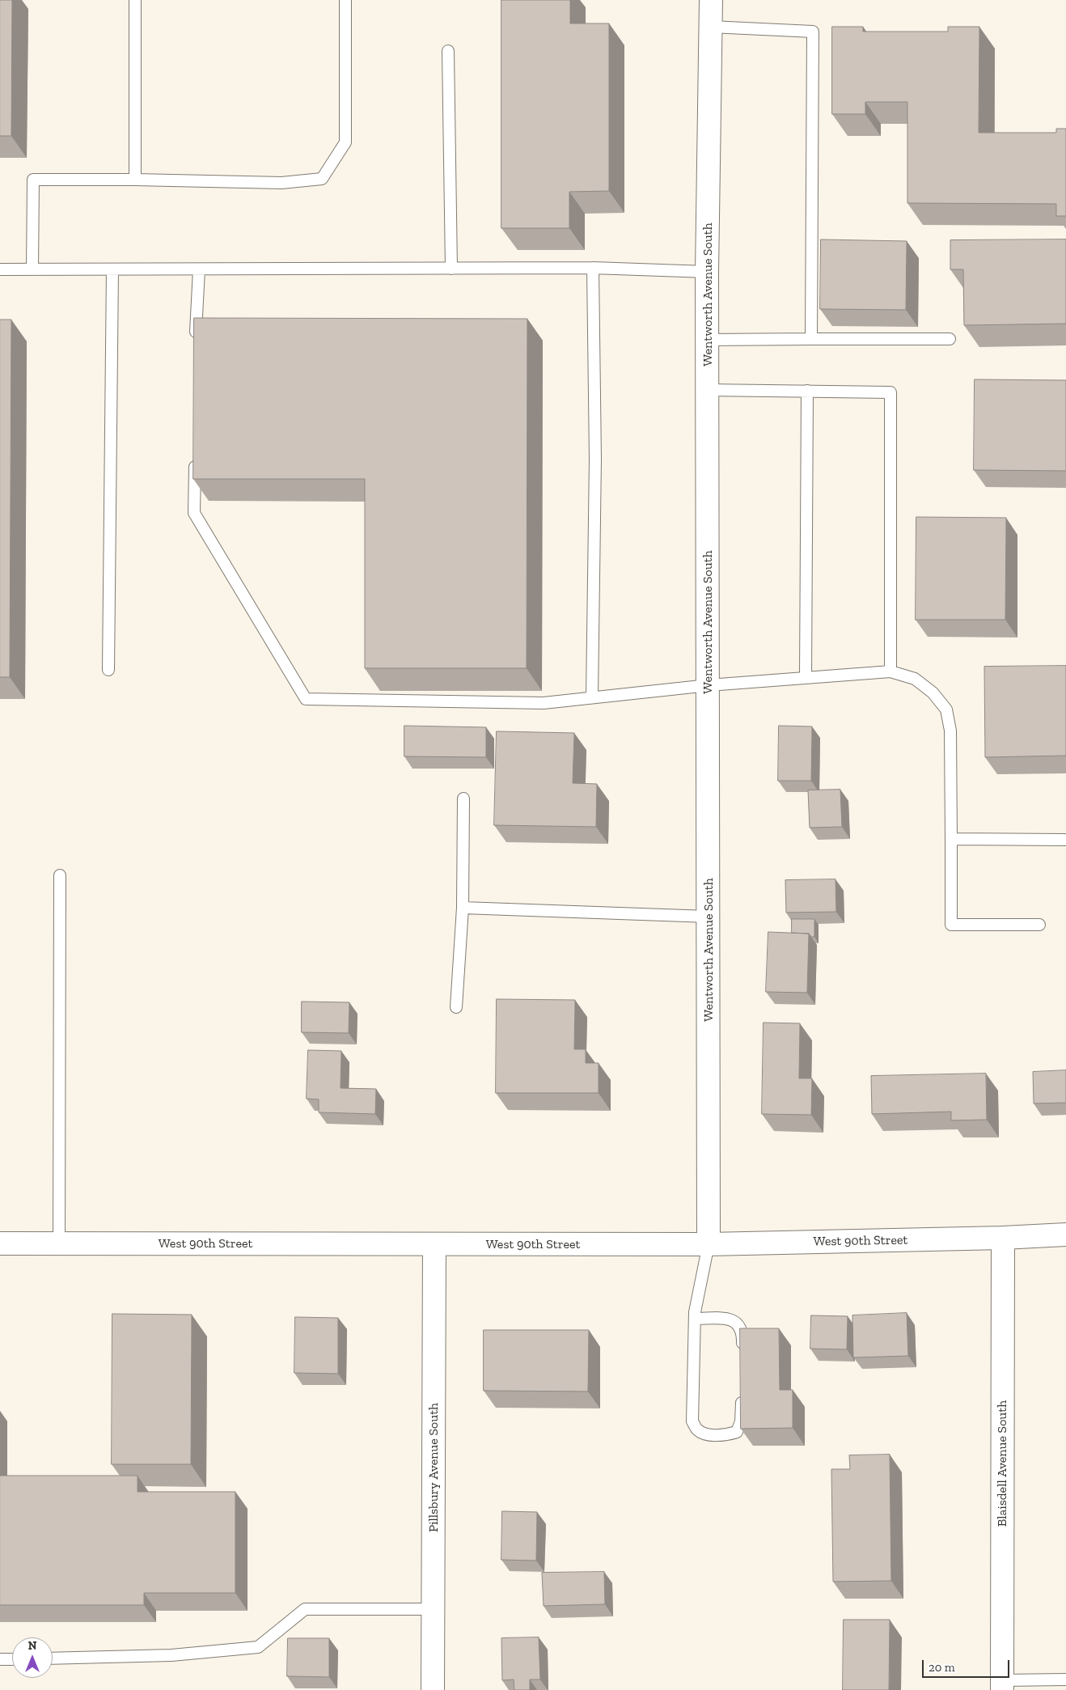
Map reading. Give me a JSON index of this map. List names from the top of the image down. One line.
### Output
{"streets":{"street":["Wentworth Avenue South","West 90th Street","Blaisdell Avenue South","Pillsbury Avenue South"]},"crossings":[["Wentworth Avenue South","West 90th Street"],["West 90th Street","Blaisdell Avenue South"],["West 90th Street","Pillsbury Avenue South"]],"scale_bar":"20 m","north":"top"}
